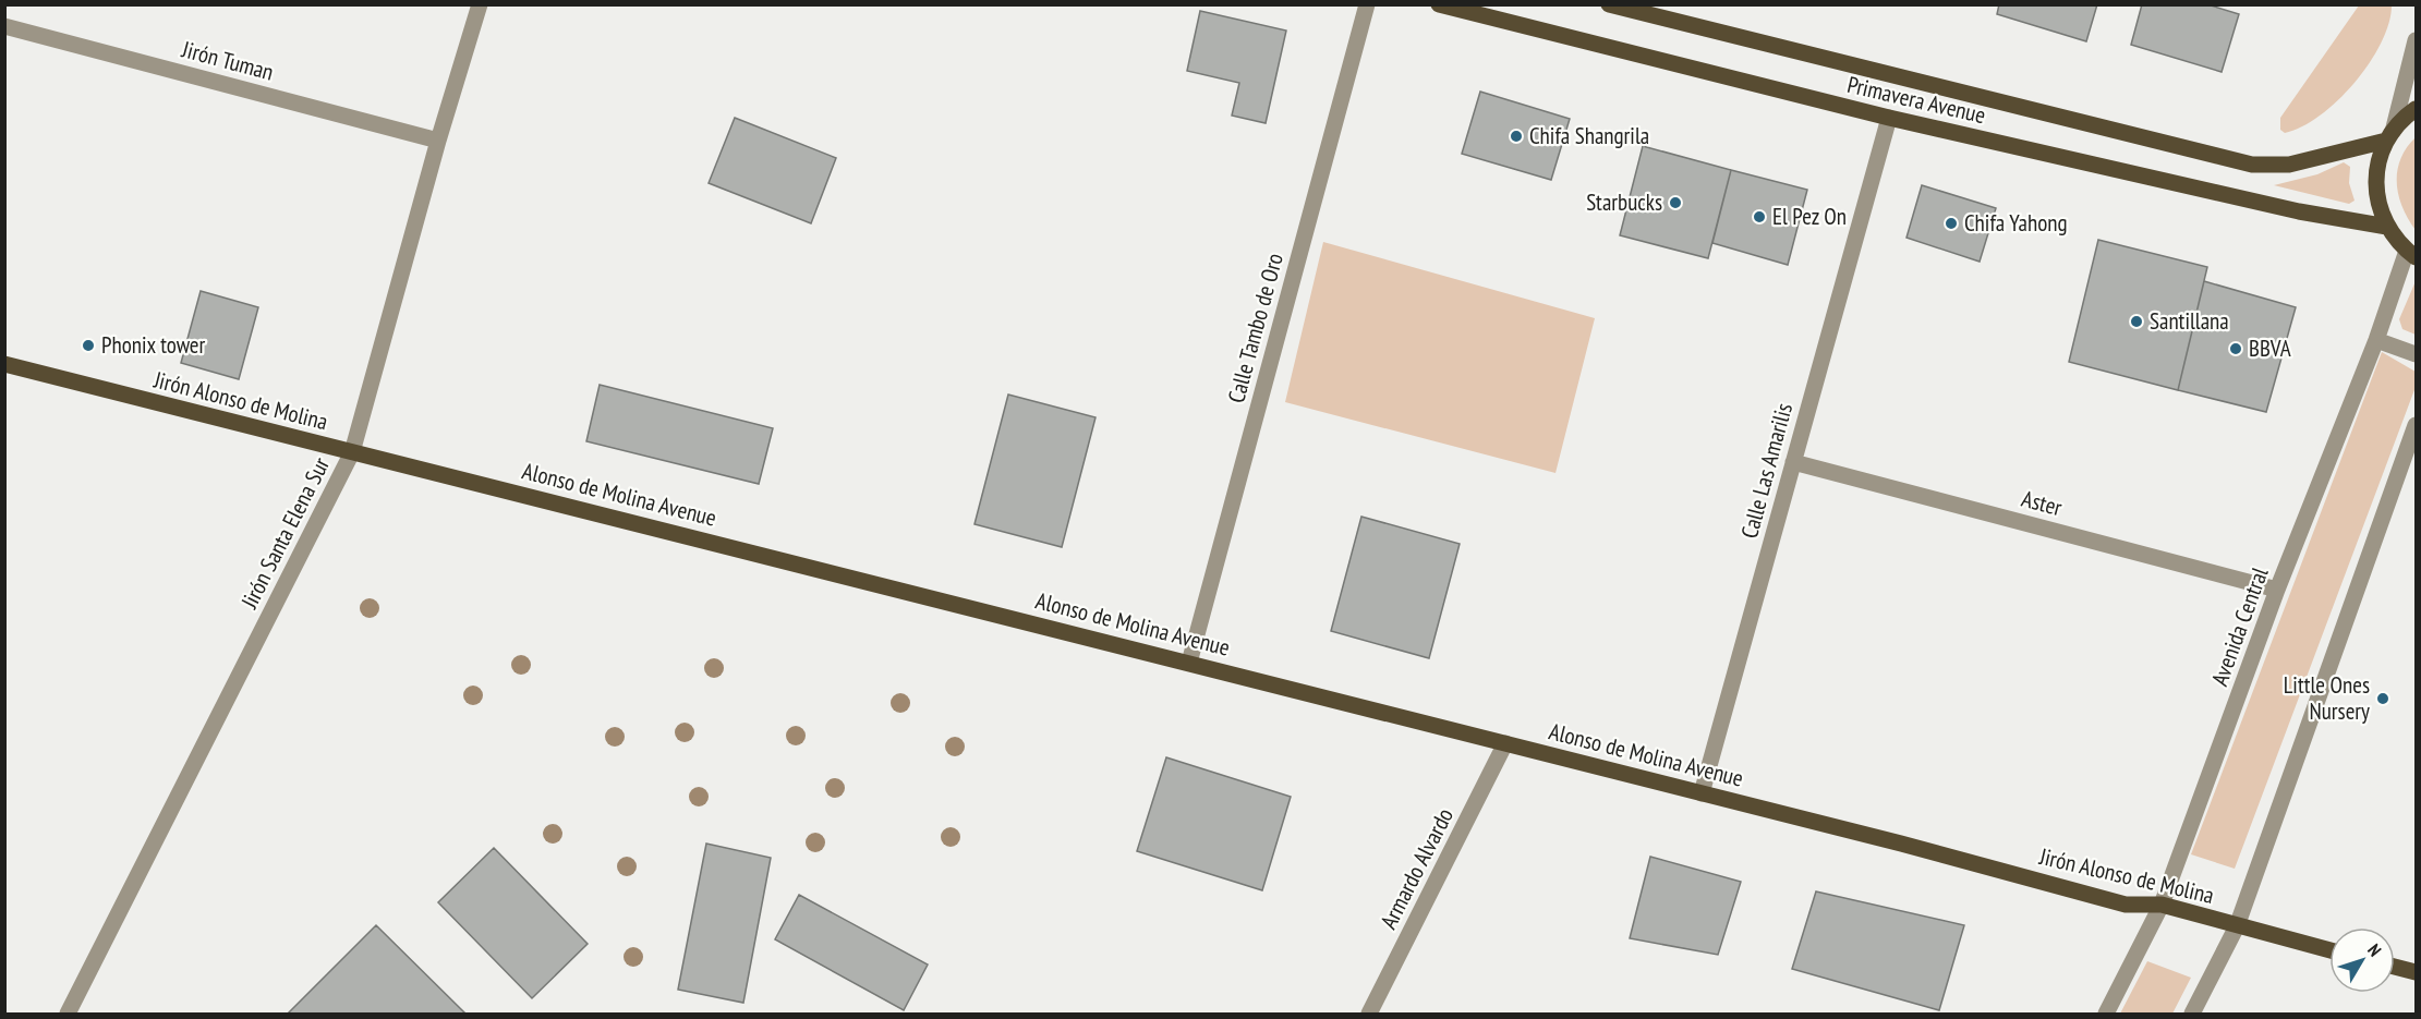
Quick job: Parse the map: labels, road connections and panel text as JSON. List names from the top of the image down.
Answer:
{
  "streets": {
    "main road": ["Primavera Avenue", "Jirón Alonso de Molina", "Alonso de Molina Avenue"],
    "street": [
      "Jirón Tuman",
      "Calle Tambo de Oro",
      "Calle Las Amarilis",
      "Aster",
      "Jirón Santa Elena Sur",
      "Avenida Central",
      "Armardo Alvardo"
    ]
  },
  "crossings": [
    ["Jirón Tuman", "Jirón Santa Elena Sur"],
    ["Primavera Avenue", "Calle Las Amarilis"],
    ["Calle Tambo de Oro", "Alonso de Molina Avenue"],
    ["Jirón Alonso de Molina", "Calle Las Amarilis"],
    ["Jirón Alonso de Molina", "Alonso de Molina Avenue"],
    ["Jirón Alonso de Molina", "Jirón Santa Elena Sur"],
    ["Jirón Alonso de Molina", "Avenida Central"],
    ["Calle Las Amarilis", "Alonso de Molina Avenue"],
    ["Calle Las Amarilis", "Aster"],
    ["Alonso de Molina Avenue", "Jirón Santa Elena Sur"],
    ["Alonso de Molina Avenue", "Armardo Alvardo"],
    ["Aster", "Avenida Central"]
  ],
  "places": [
    "Chifa Shangrila",
    "Starbucks",
    "El Pez On",
    "Chifa Yahong",
    "Santillana",
    "Phonix tower",
    "BBVA",
    "Little Ones Nursery"
  ],
  "north": "top right"
}
